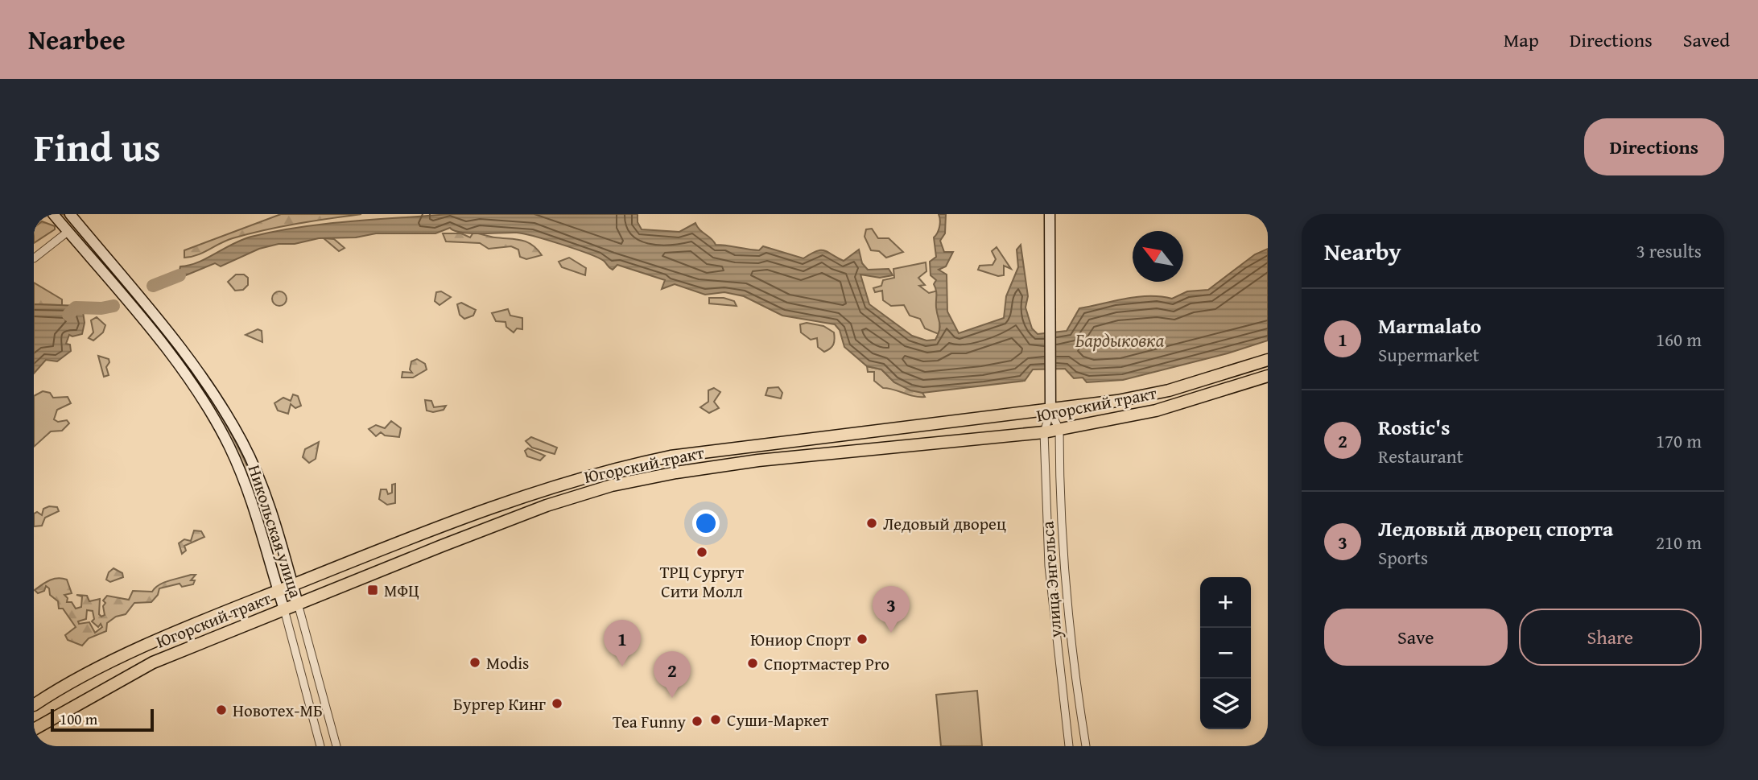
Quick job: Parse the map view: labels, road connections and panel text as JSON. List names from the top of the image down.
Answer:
{
  "streets": {
    "main road": ["Югорский тракт"],
    "street": ["Никольская улица", "улица Энгельса"]
  },
  "crossings": [
    ["Югорский тракт", "Никольская улица"],
    ["Югорский тракт", "улица Энгельса"]
  ],
  "water": ["Бардыковка"],
  "places": {
    "other": [
      "Ледовый дворец",
      "ТРЦ Сургут Сити Молл",
      "Юниор Спорт",
      "Modis",
      "Спортмастер Pro",
      "Бургер Кинг",
      "Новотех-МБ",
      "Суши-Маркет",
      "Tea Funny"
    ],
    "transit": ["МФЦ"]
  },
  "scale_bar": "100 m",
  "north": "top left",
  "page": {
    "header": "Nearbee",
    "nav": ["Map", "Directions", "Saved"],
    "title": "Find us",
    "buttons": [
      "Directions",
      ["Save", "Share"]
    ],
    "heading": ["Nearby", "3 results"],
    "list": [
      {
        "mark": "1",
        "name": "Marmalato",
        "note": "Supermarket",
        "value": "160 m"
      },
      {
        "mark": "2",
        "name": "Rostic's",
        "note": "Restaurant",
        "value": "170 m"
      },
      {
        "mark": "3",
        "name": "Ледовый дворец спорта",
        "note": "Sports",
        "value": "210 m"
      }
    ],
    "map_buttons": ["+", "−"],
    "pins": ["3", "1", "2"],
    "scale": "100 m"
  }
}
